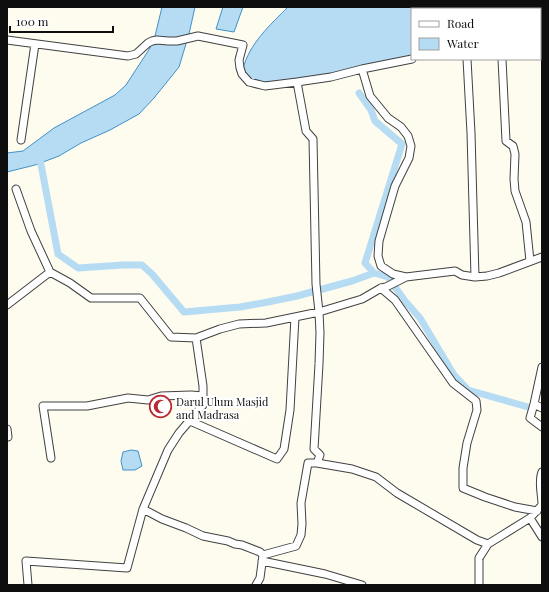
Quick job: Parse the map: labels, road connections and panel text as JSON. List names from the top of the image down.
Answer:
{
  "places": {
    "mosque": ["Darul Ulum Masjid and Madrasa"]
  },
  "legend": ["Road", "Water"],
  "scale_bar": "100 m"
}
